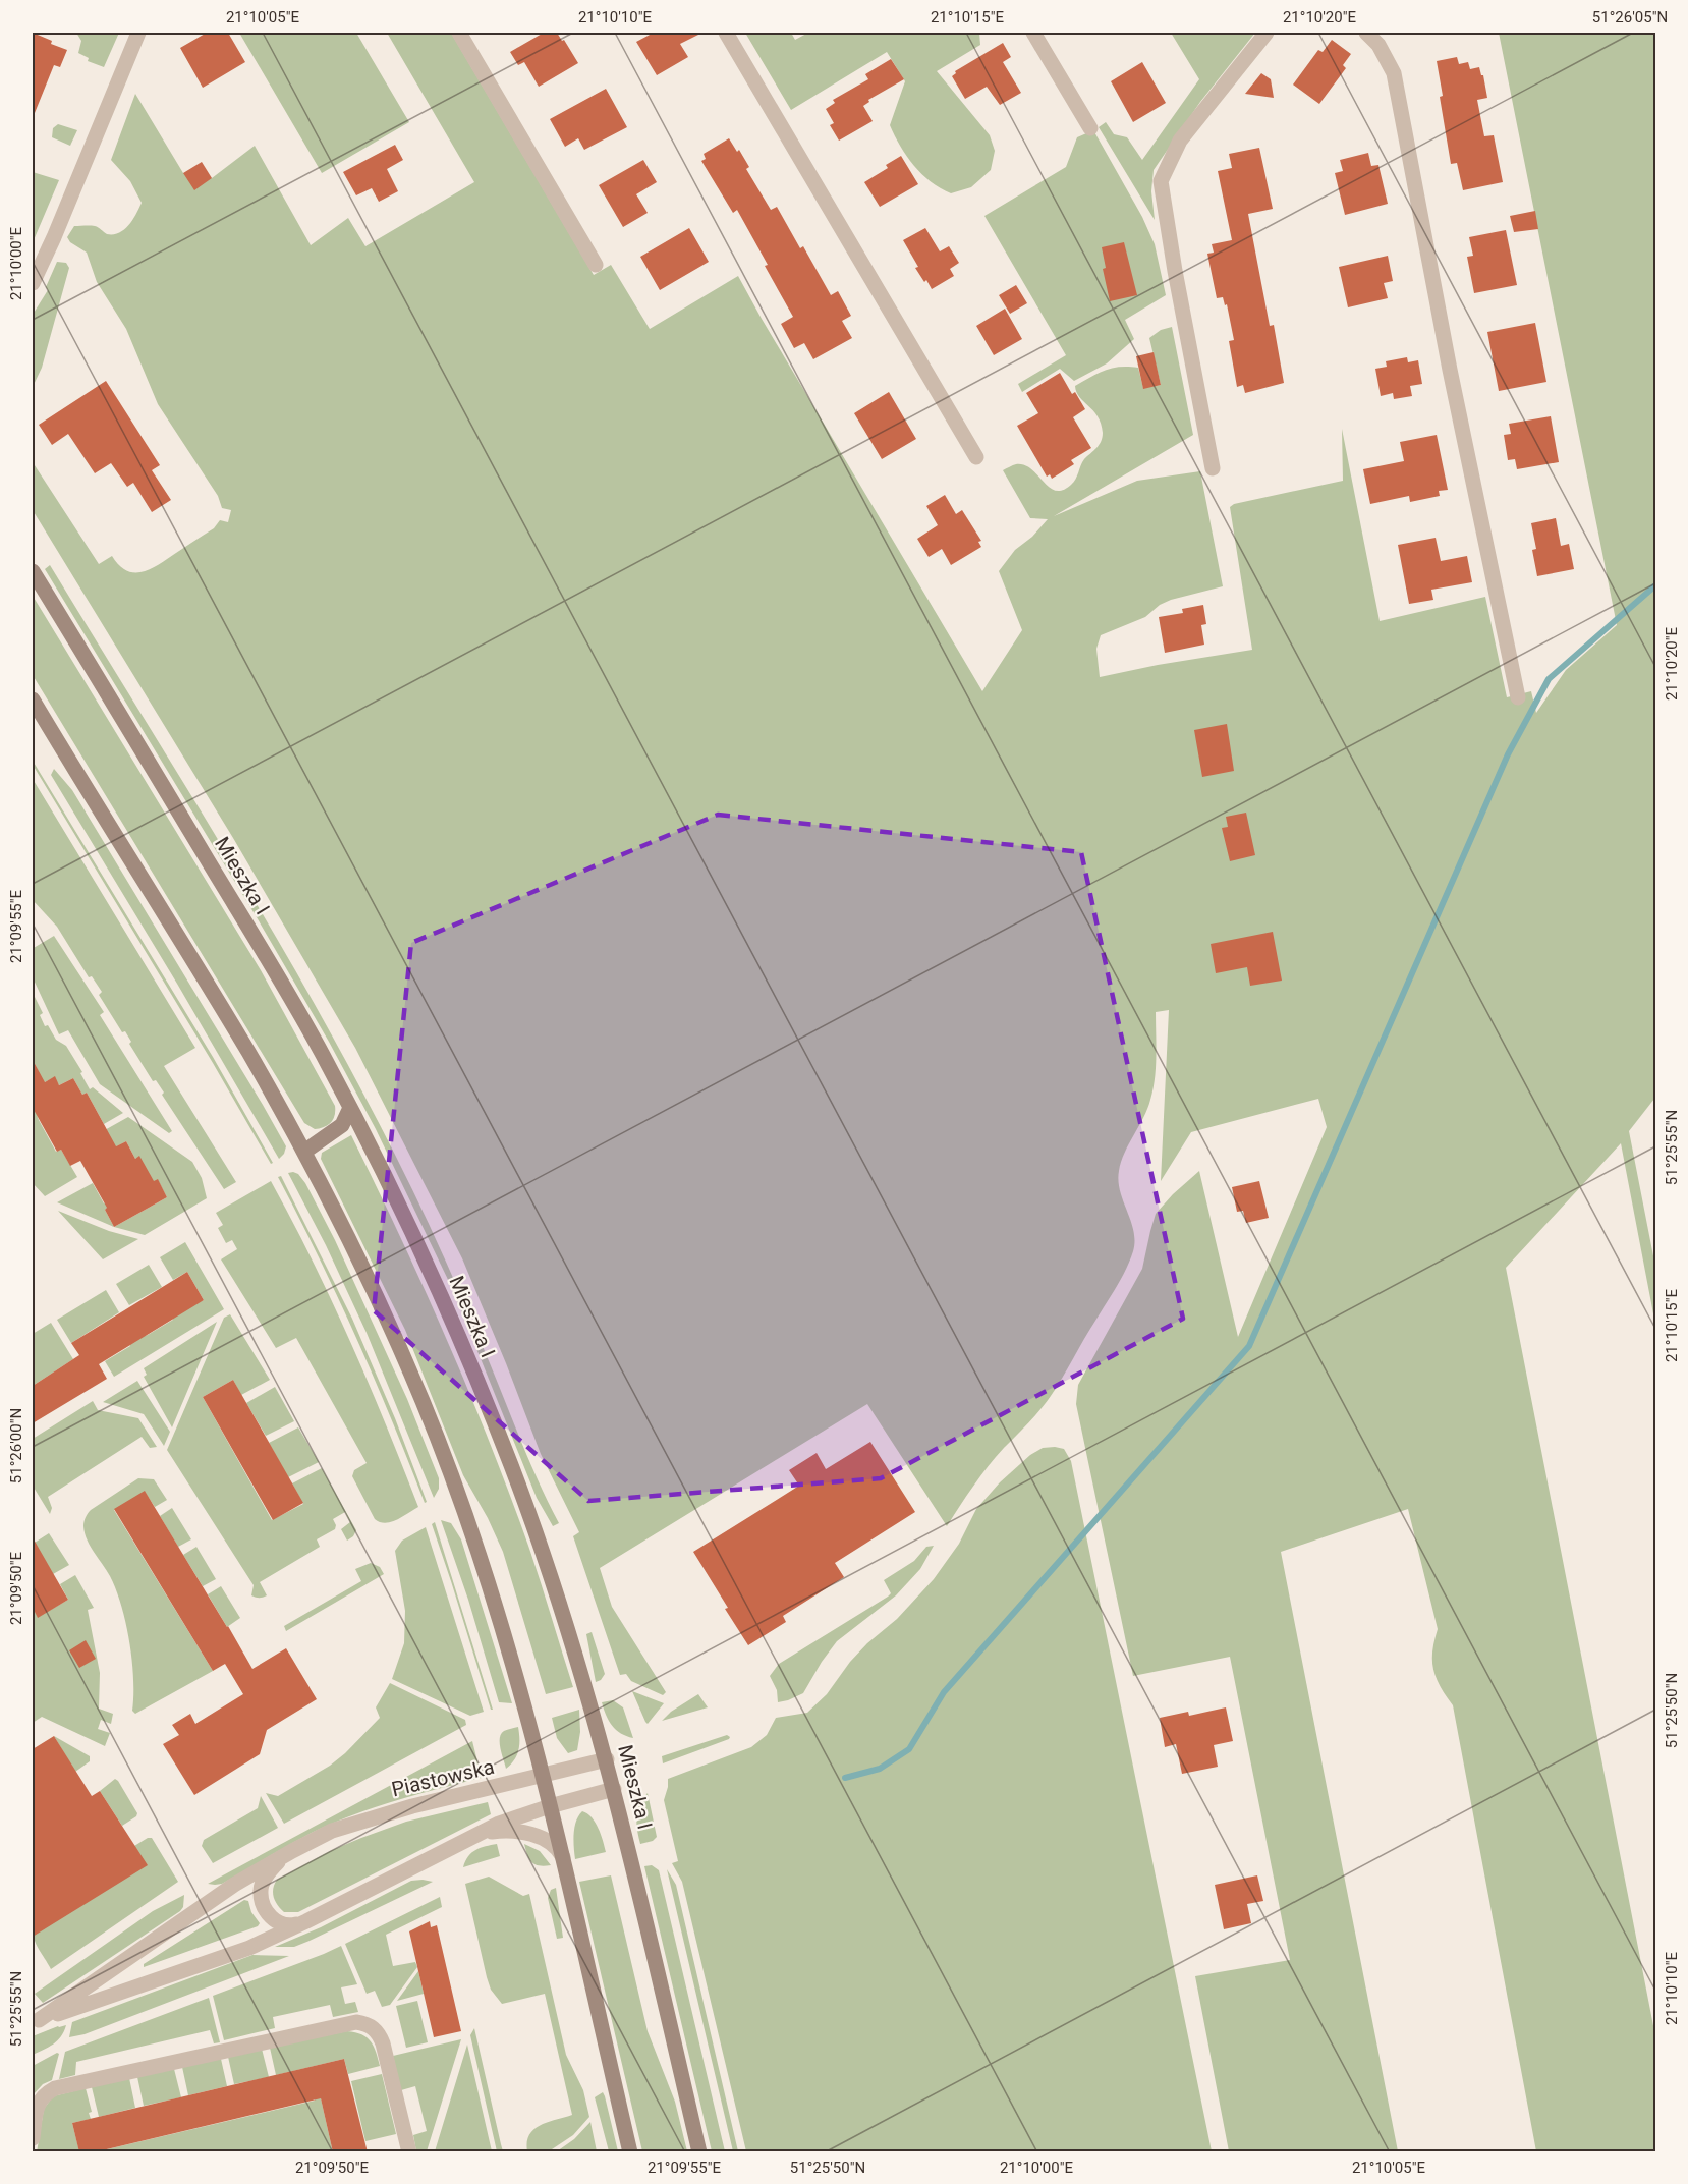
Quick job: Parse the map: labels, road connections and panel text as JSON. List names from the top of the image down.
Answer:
{
  "streets": {
    "street": ["Mieszka I", "Piastowska"]
  },
  "crossings": [
    ["Mieszka I", "Piastowska"]
  ],
  "coordinates": [
    "21°10'05\"E",
    "21°10'10\"E",
    "21°10'15\"E",
    "21°10'20\"E",
    "51°26'05\"N",
    "21°10'00\"E",
    "21°09'55\"E",
    "51°25'55\"N",
    "51°26'00\"N",
    "21°09'50\"E",
    "51°25'50\"N"
  ]
}
